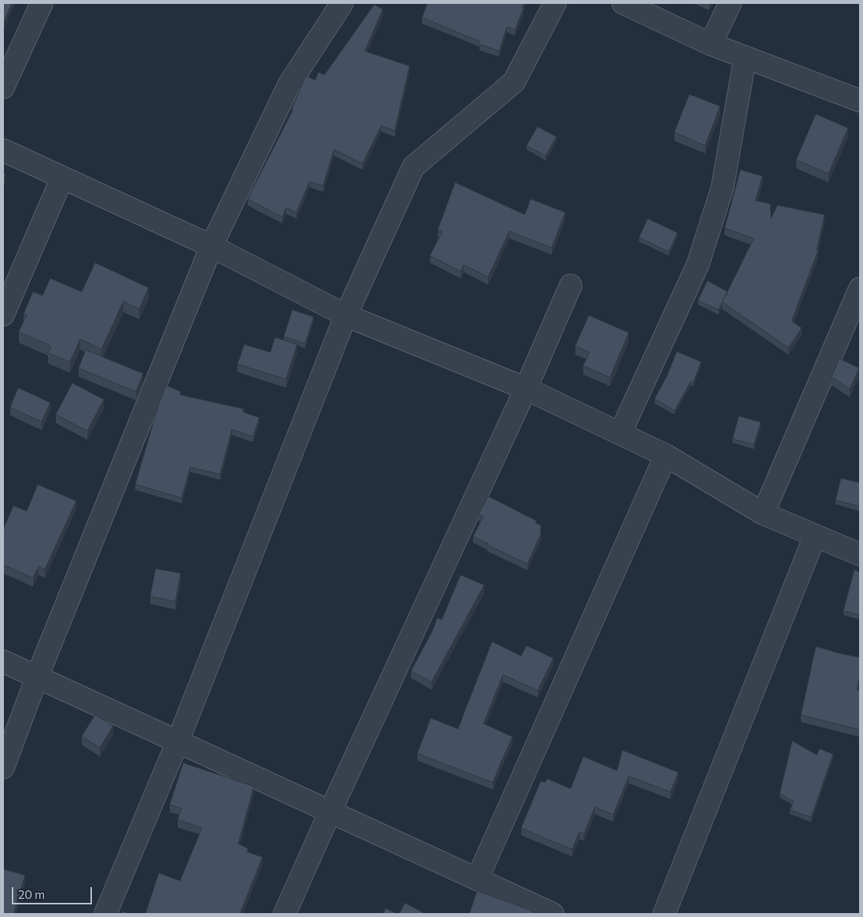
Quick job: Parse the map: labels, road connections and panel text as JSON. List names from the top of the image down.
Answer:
{
  "scale_bar": "20 m"
}
